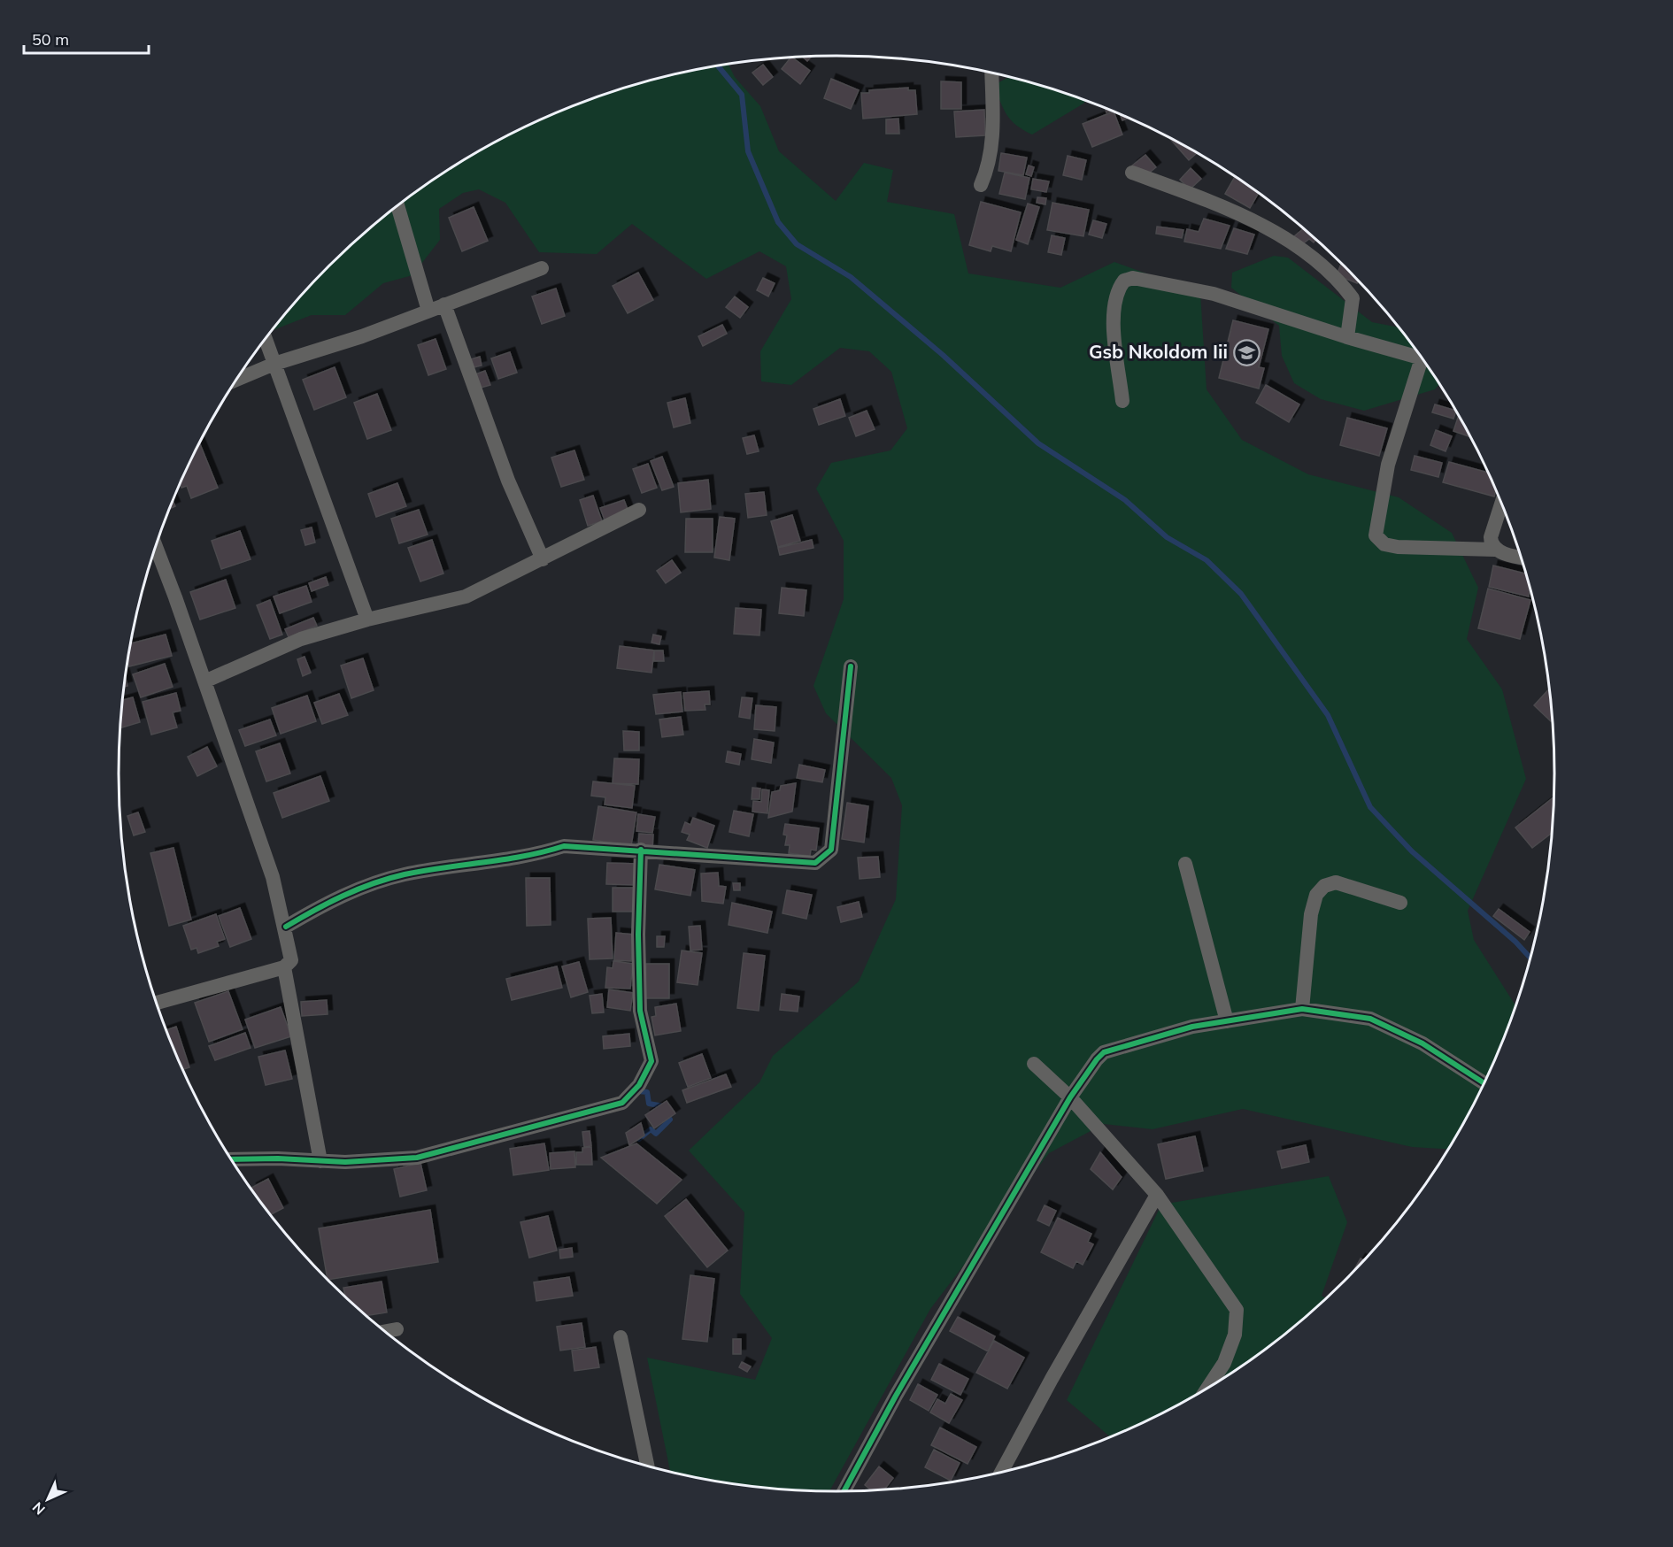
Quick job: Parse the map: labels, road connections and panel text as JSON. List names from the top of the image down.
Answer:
{
  "places": {
    "school or university": ["Gsb Nkoldom Iii"]
  },
  "scale_bar": "50 m",
  "north": "bottom left"
}
